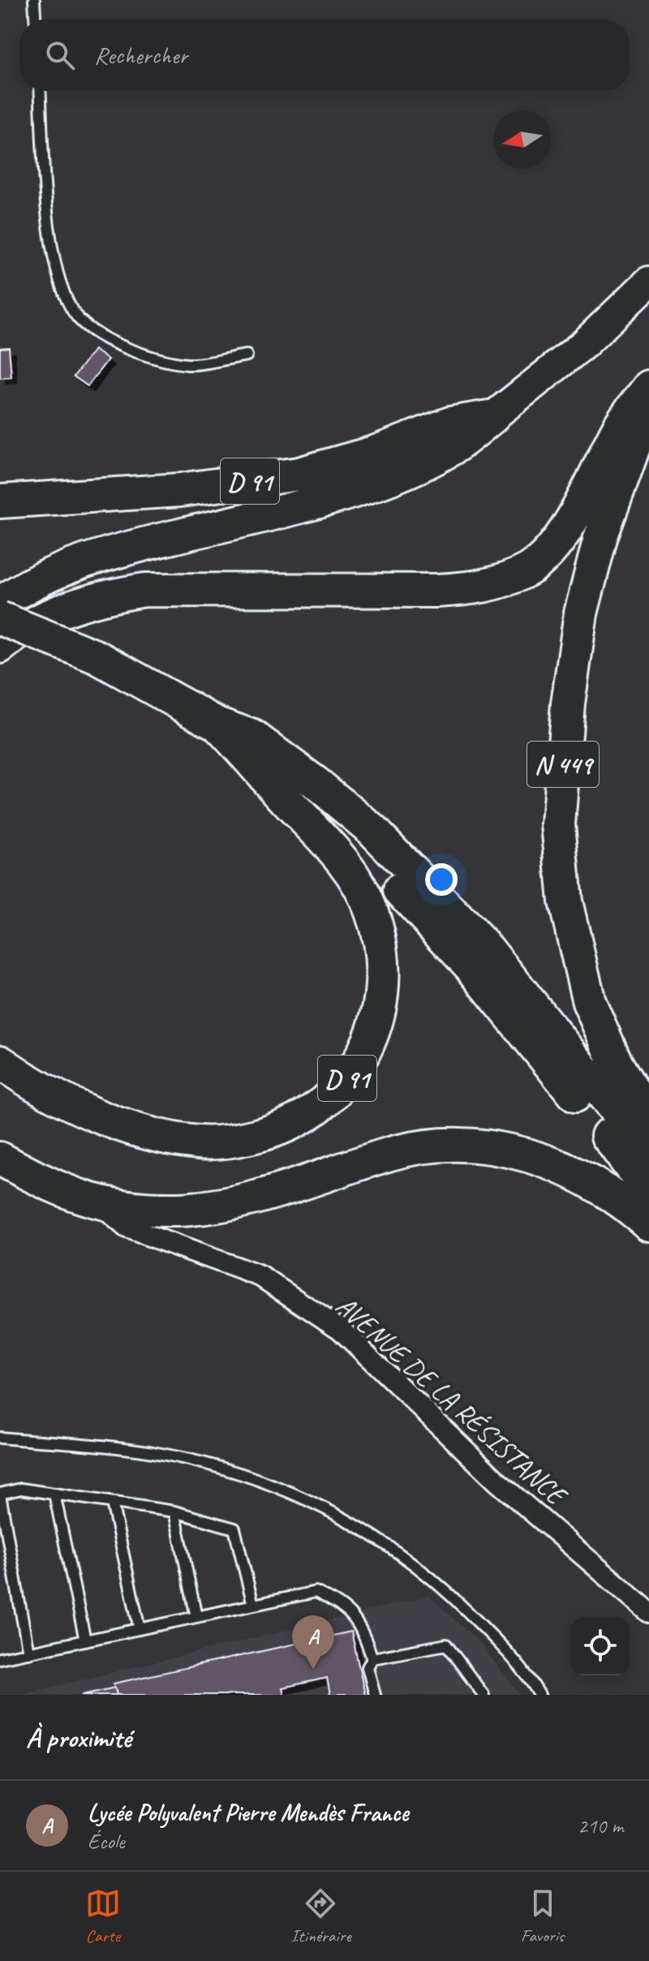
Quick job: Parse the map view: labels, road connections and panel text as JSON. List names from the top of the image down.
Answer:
{
  "streets": {
    "main road": ["D 91", "N 449"],
    "street": ["AVENUE DE LA RÉSISTANCE"]
  },
  "north": "left",
  "page": {
    "search": "Rechercher",
    "pins": "A",
    "heading": "À proximité",
    "list": [
      {
        "mark": "A",
        "name": "Lycée Polyvalent Pierre Mendès France",
        "note": "École",
        "value": "210 m"
      }
    ],
    "nav": ["Carte", "Itinéraire", "Favoris"]
  }
}
